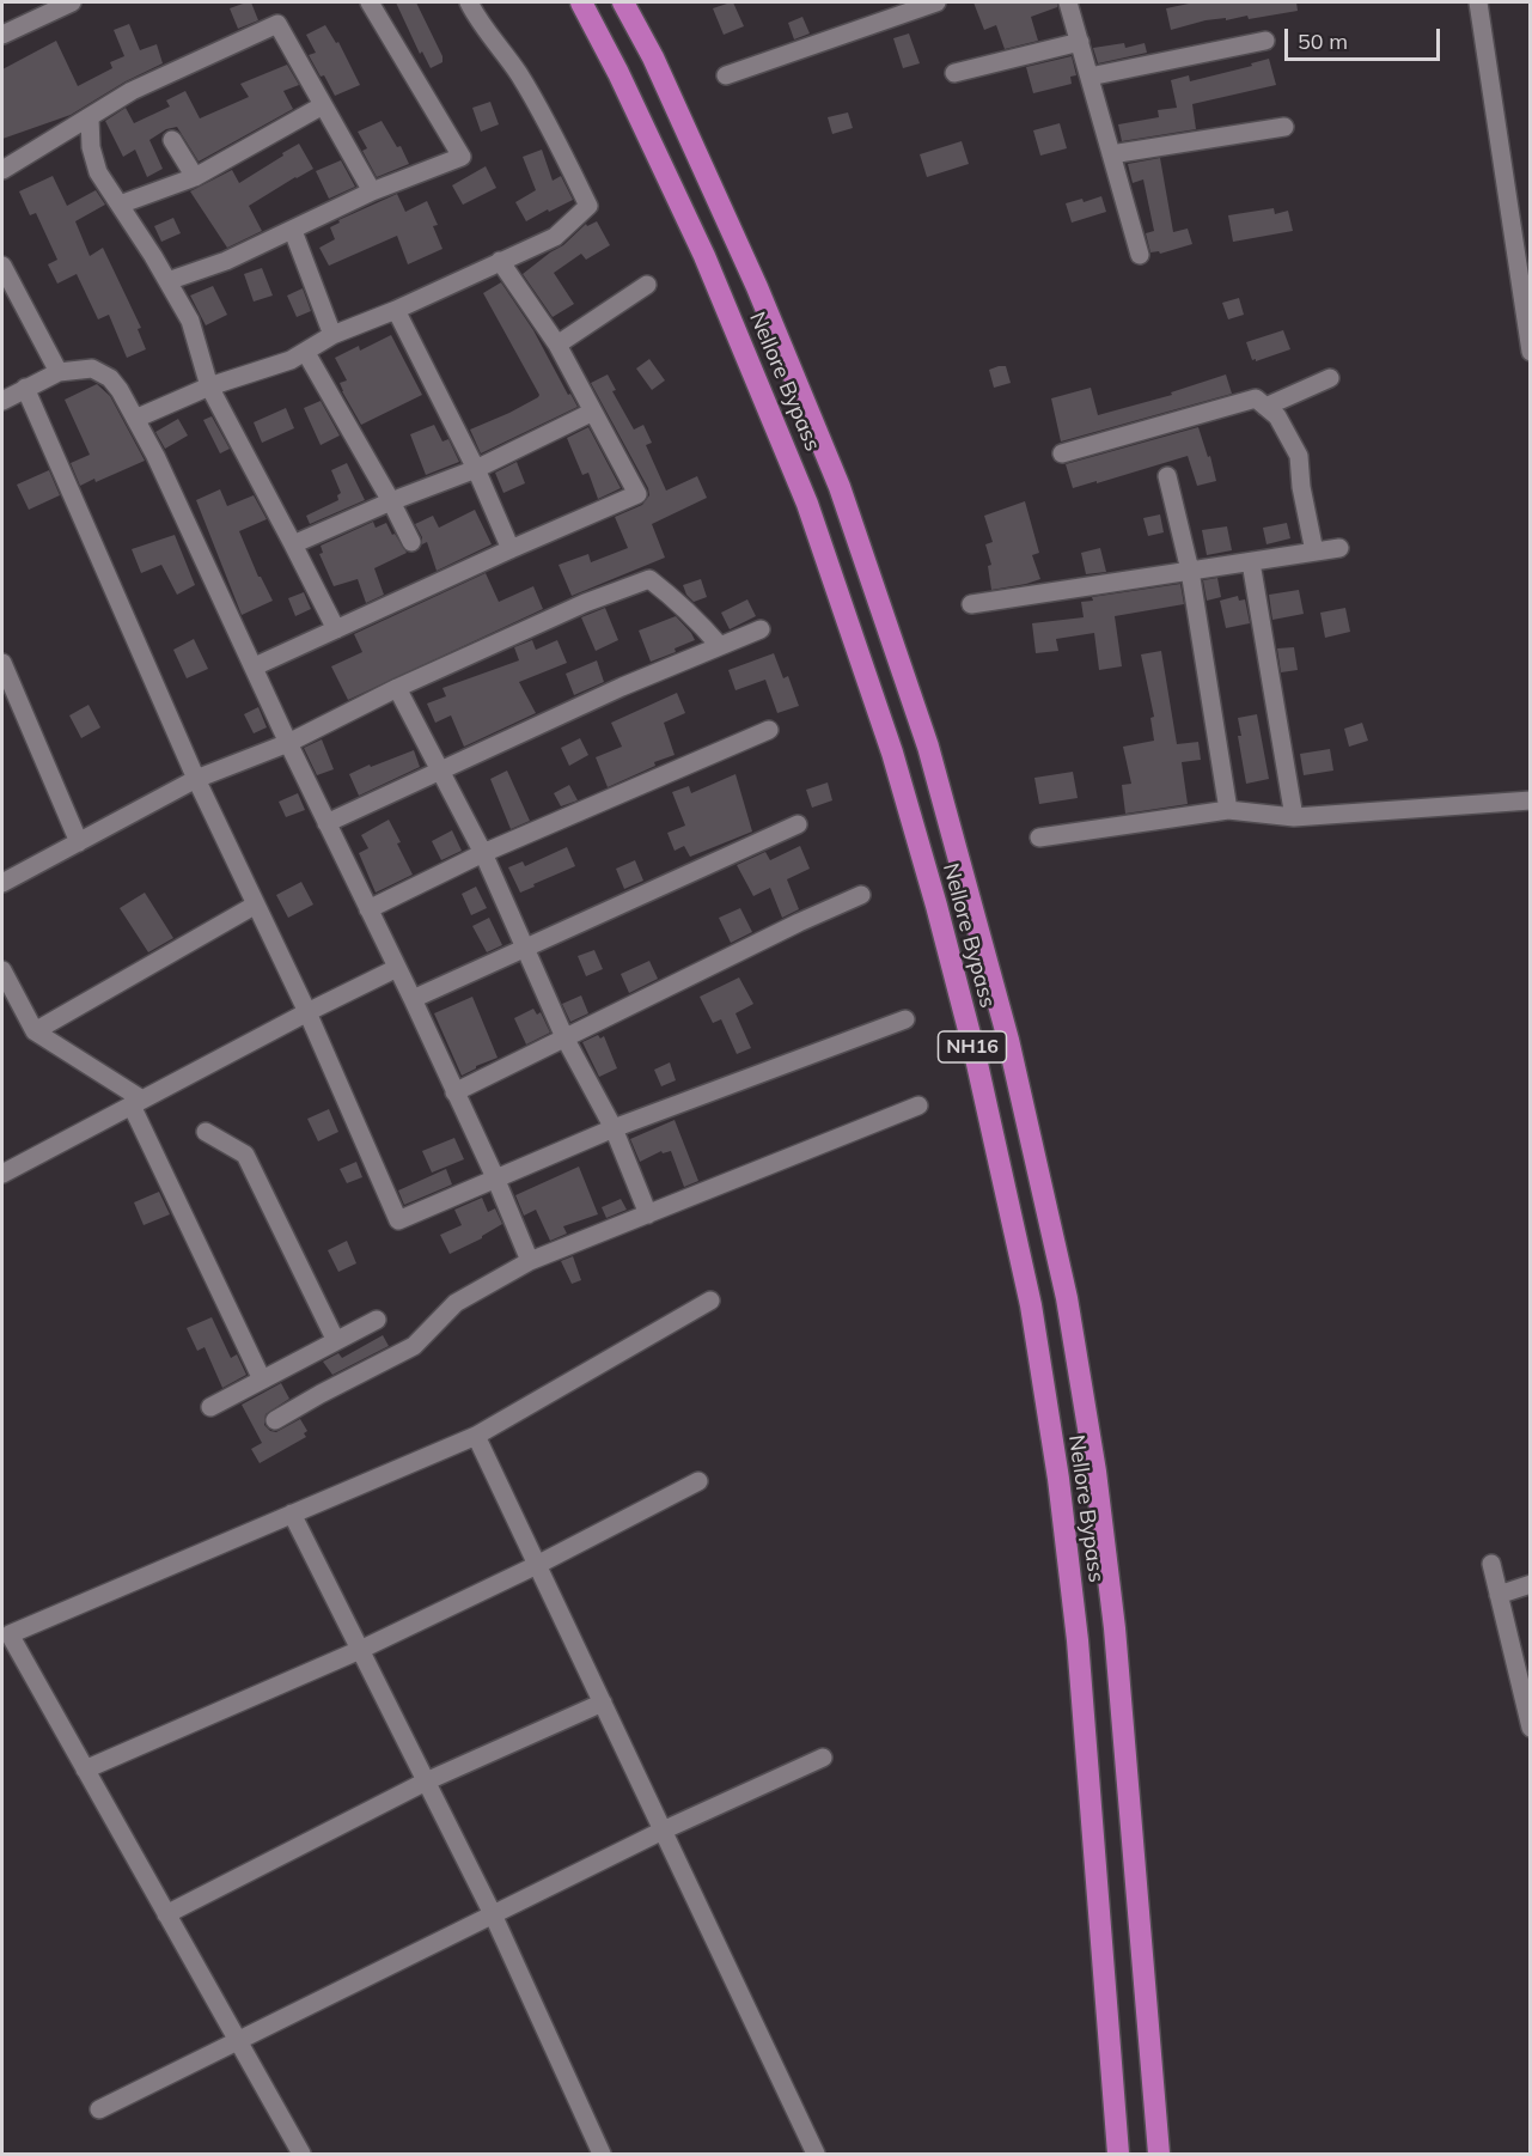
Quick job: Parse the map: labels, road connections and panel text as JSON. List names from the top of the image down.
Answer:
{
  "streets": {
    "highway": ["Nellore Bypass", "NH16"]
  },
  "scale_bar": "50 m"
}
